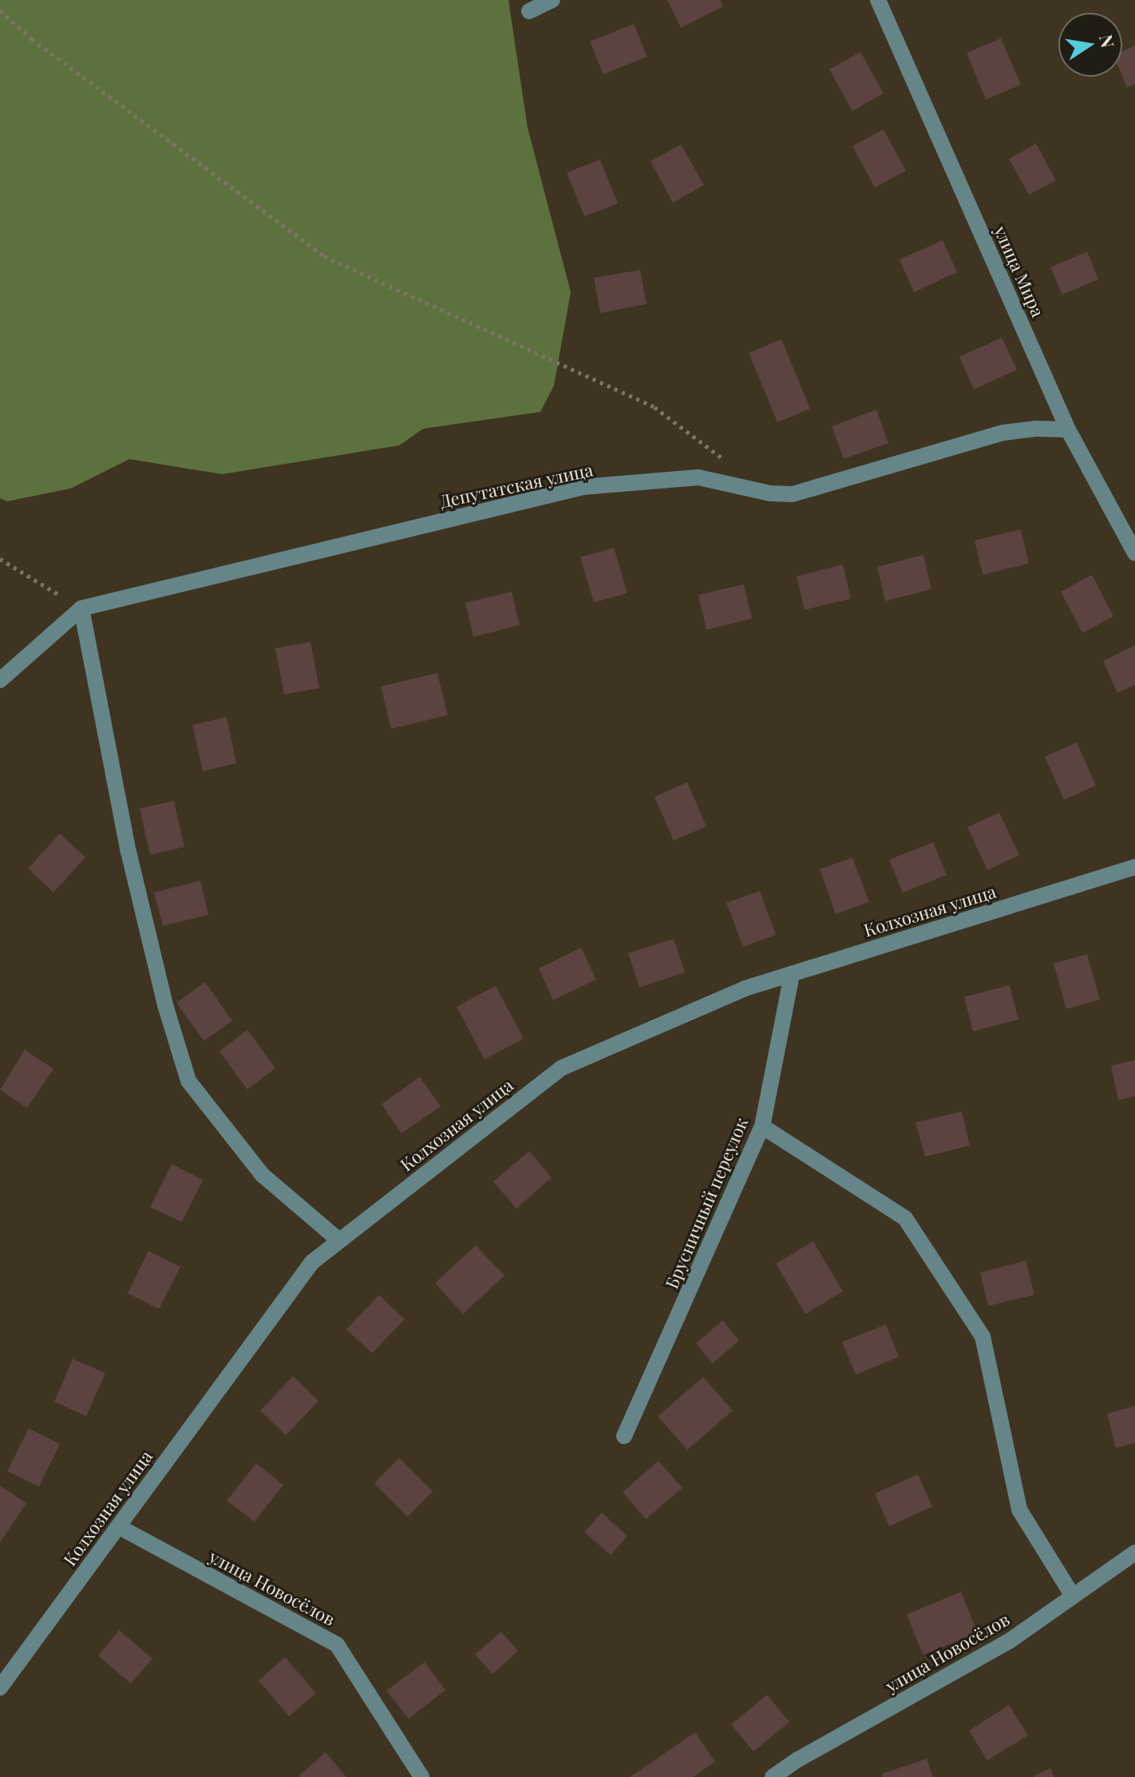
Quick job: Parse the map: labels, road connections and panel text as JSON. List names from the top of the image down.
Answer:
{
  "streets": {
    "street": [
      "улица Мира",
      "Депутатская улица",
      "Колхозная улица",
      "Брусничный переулок",
      "улица Новосёлов"
    ]
  },
  "crossings": [
    ["улица Мира", "Депутатская улица"],
    ["Колхозная улица", "Брусничный переулок"],
    ["Колхозная улица", "улица Новосёлов"]
  ],
  "north": "right"
}
